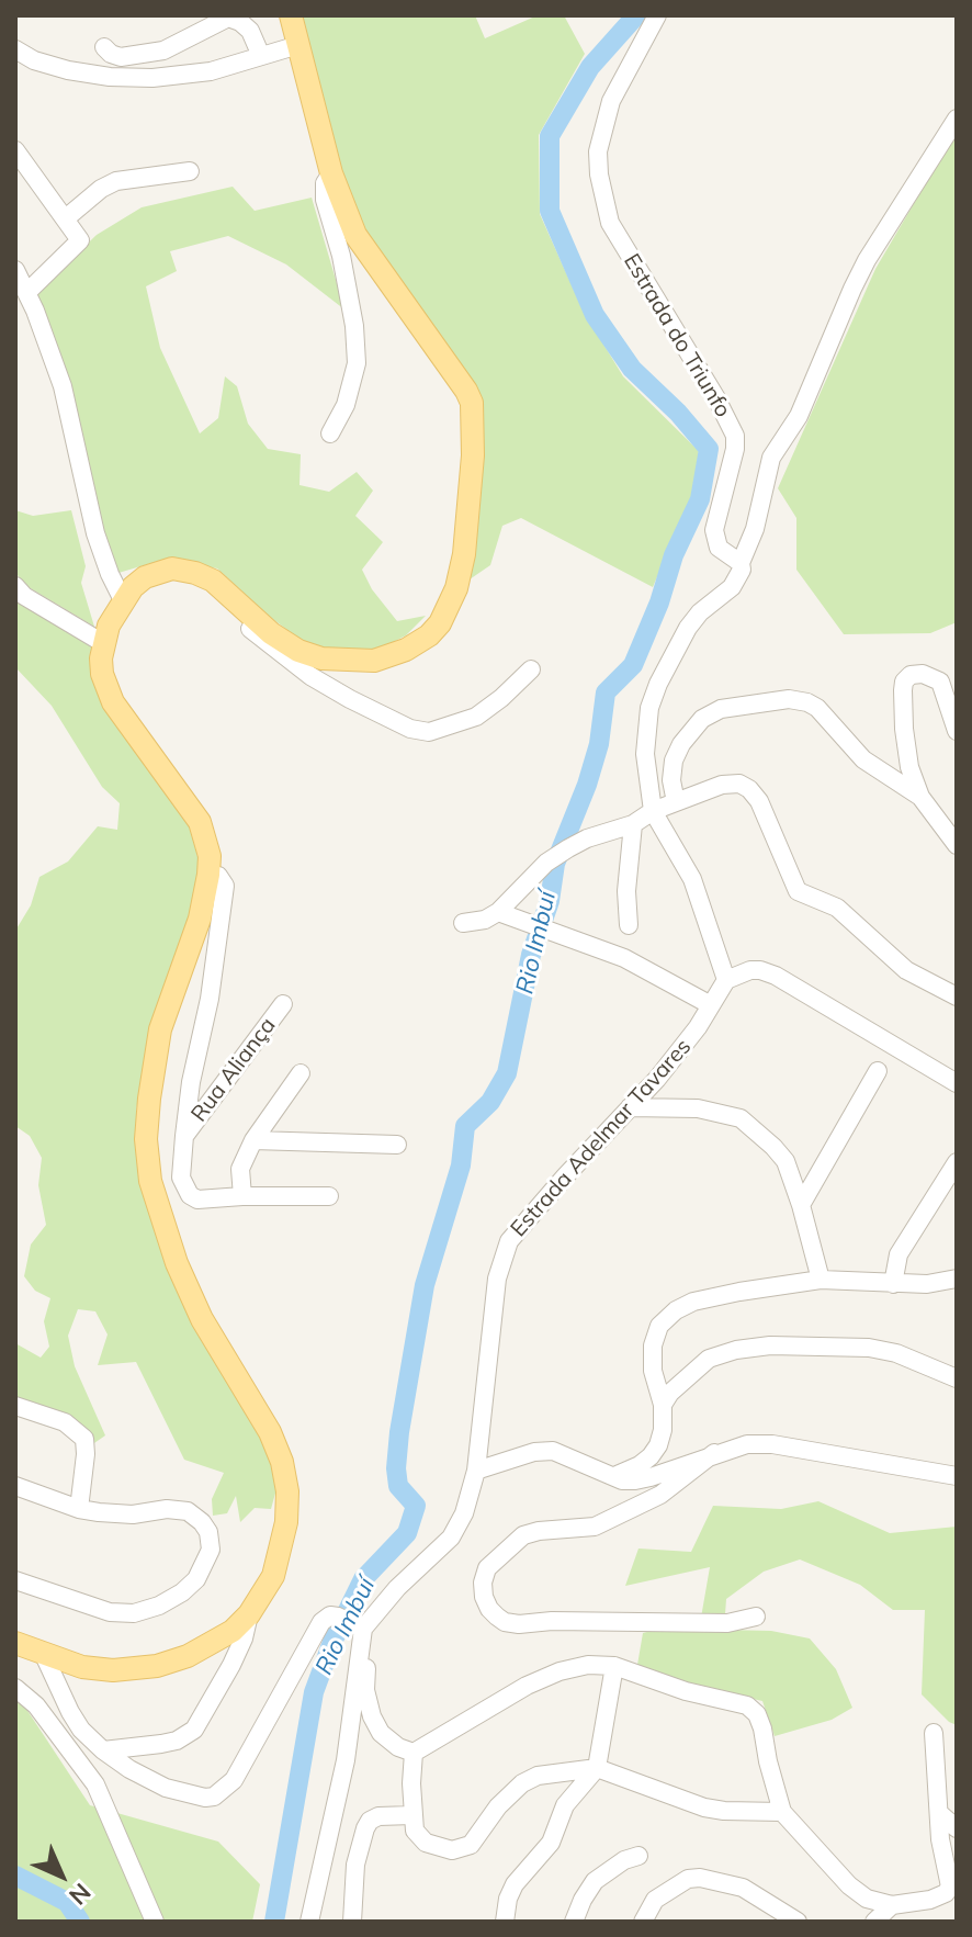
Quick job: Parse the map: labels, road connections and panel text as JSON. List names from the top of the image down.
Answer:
{
  "streets": {
    "street": ["Estrada do Triunfo", "Rua Aliança", "Estrada Adelmar Tavares"]
  },
  "water": ["Rio Imbuí"],
  "north": "bottom right"
}
